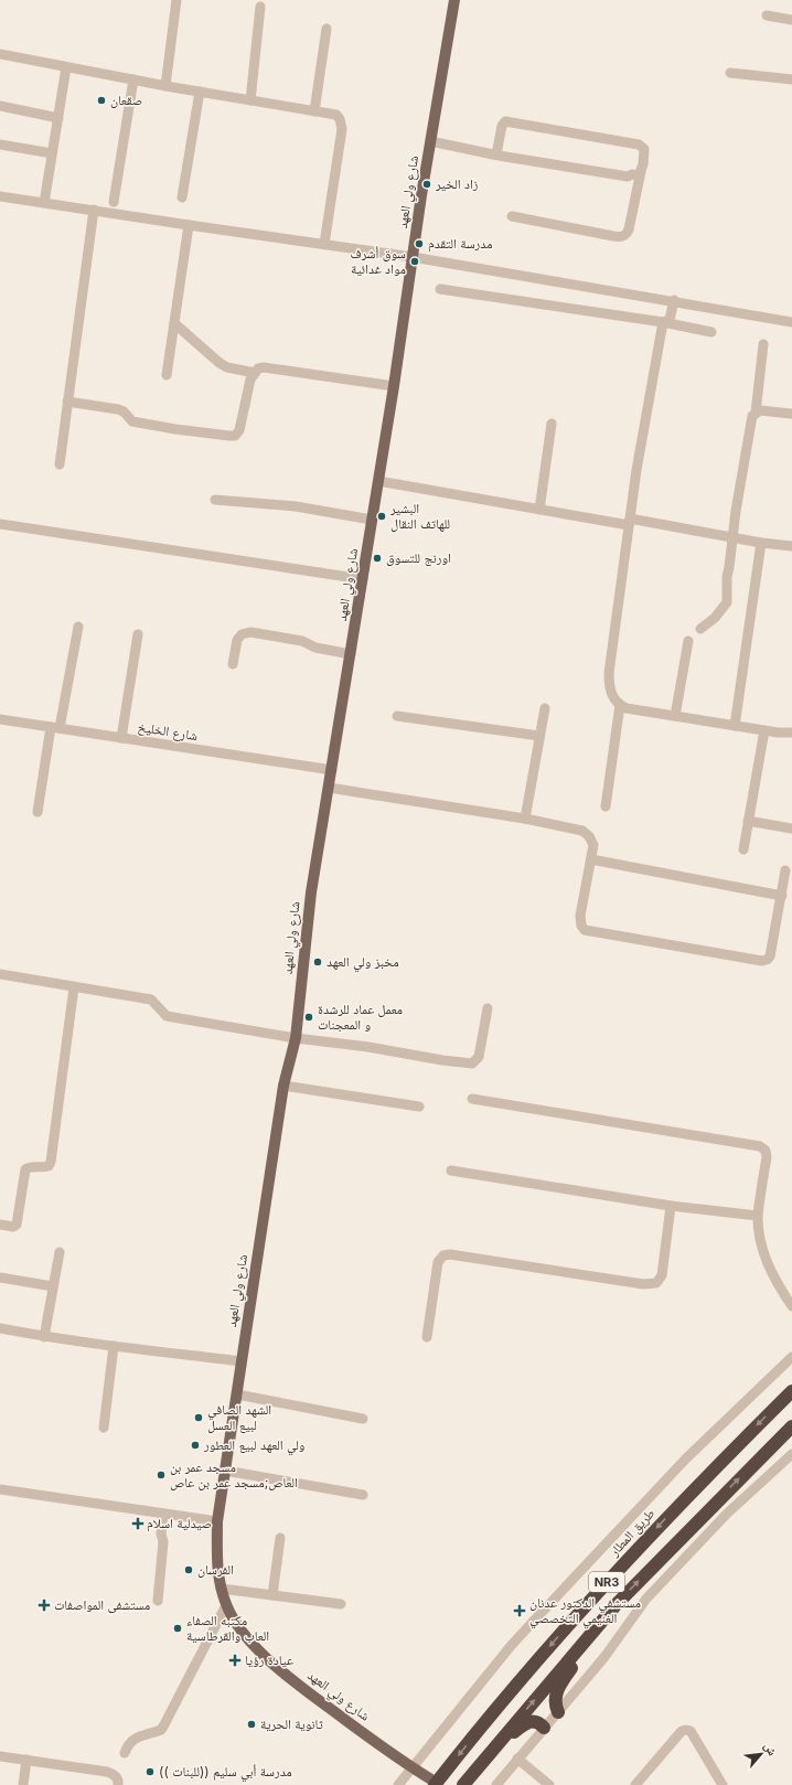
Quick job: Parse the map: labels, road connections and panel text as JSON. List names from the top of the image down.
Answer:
{
  "streets": {
    "highway": ["طريق المطار", "NR3"],
    "main road": ["شارع ولي العهد"],
    "street": ["شارع الخليخ"]
  },
  "crossings": [
    ["شارع ولي العهد", "شارع الخليخ"],
    ["شارع ولي العهد", "طريق المطار"]
  ],
  "places": {
    "other": [
      "صقعان",
      "زاد الخير",
      "مدرسة التقدم",
      "سوق أشرف مواد غدائية",
      "البشير للهاتف النقال",
      "اورنج للتسوق",
      "مخبز ولي العهد",
      "معمل عماد للرشدة و المعجنات",
      "الشهد الصافي لبيع العسل",
      "ولي العهد لبيع العطور",
      "مسجد عمر بن العاص;مسجد عمر بن عاص",
      "الفرسان",
      "مكتبه الصفاء العاب والقرطاسية",
      "ثانوية الحرية",
      "مدرسة أبي سليم ((للبنات ))"
    ],
    "health": [
      "صيدلية اسلام",
      "مستشفى المواصفات",
      "مستشفي الدكتور عدنان الغنيمي التخصصي",
      "عيادة رؤيا"
    ]
  },
  "north": "top right"
}
